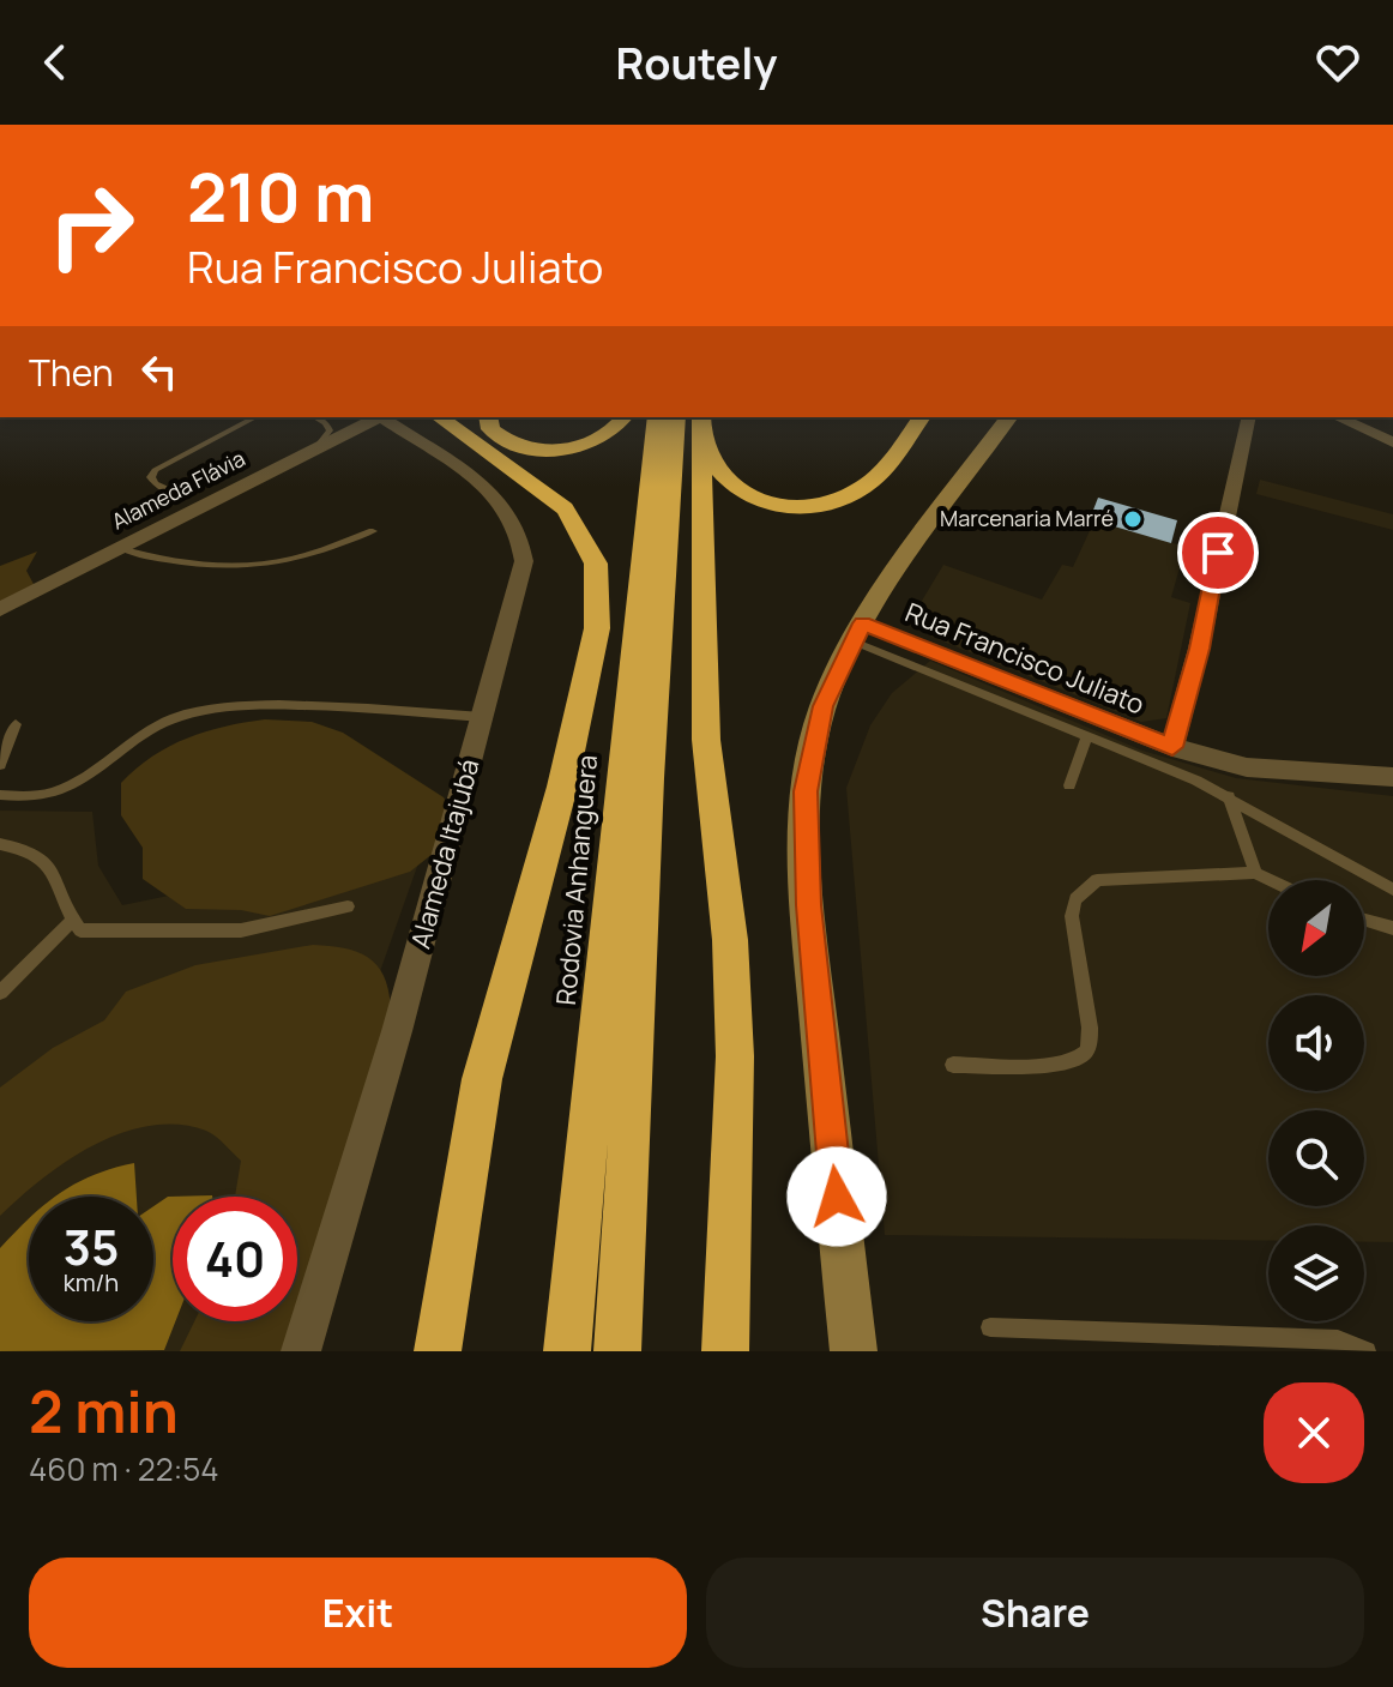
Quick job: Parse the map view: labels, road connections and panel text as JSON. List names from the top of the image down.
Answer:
{
  "streets": {
    "highway": ["Rodovia Anhanguera"],
    "street": ["Alameda Flávia", "Rua Francisco Juliato", "Alameda Itajubá"]
  },
  "places": ["Marcenaria Marré"],
  "north": "bottom left",
  "page": {
    "header": "Routely",
    "turn": ["210 m", "Rua Francisco Juliato"],
    "then": "Then",
    "speed": "35 km/h",
    "limit": "40",
    "heading": ["2 min", "460 m · 22:54"],
    "buttons": ["Exit", "Share"]
  }
}
